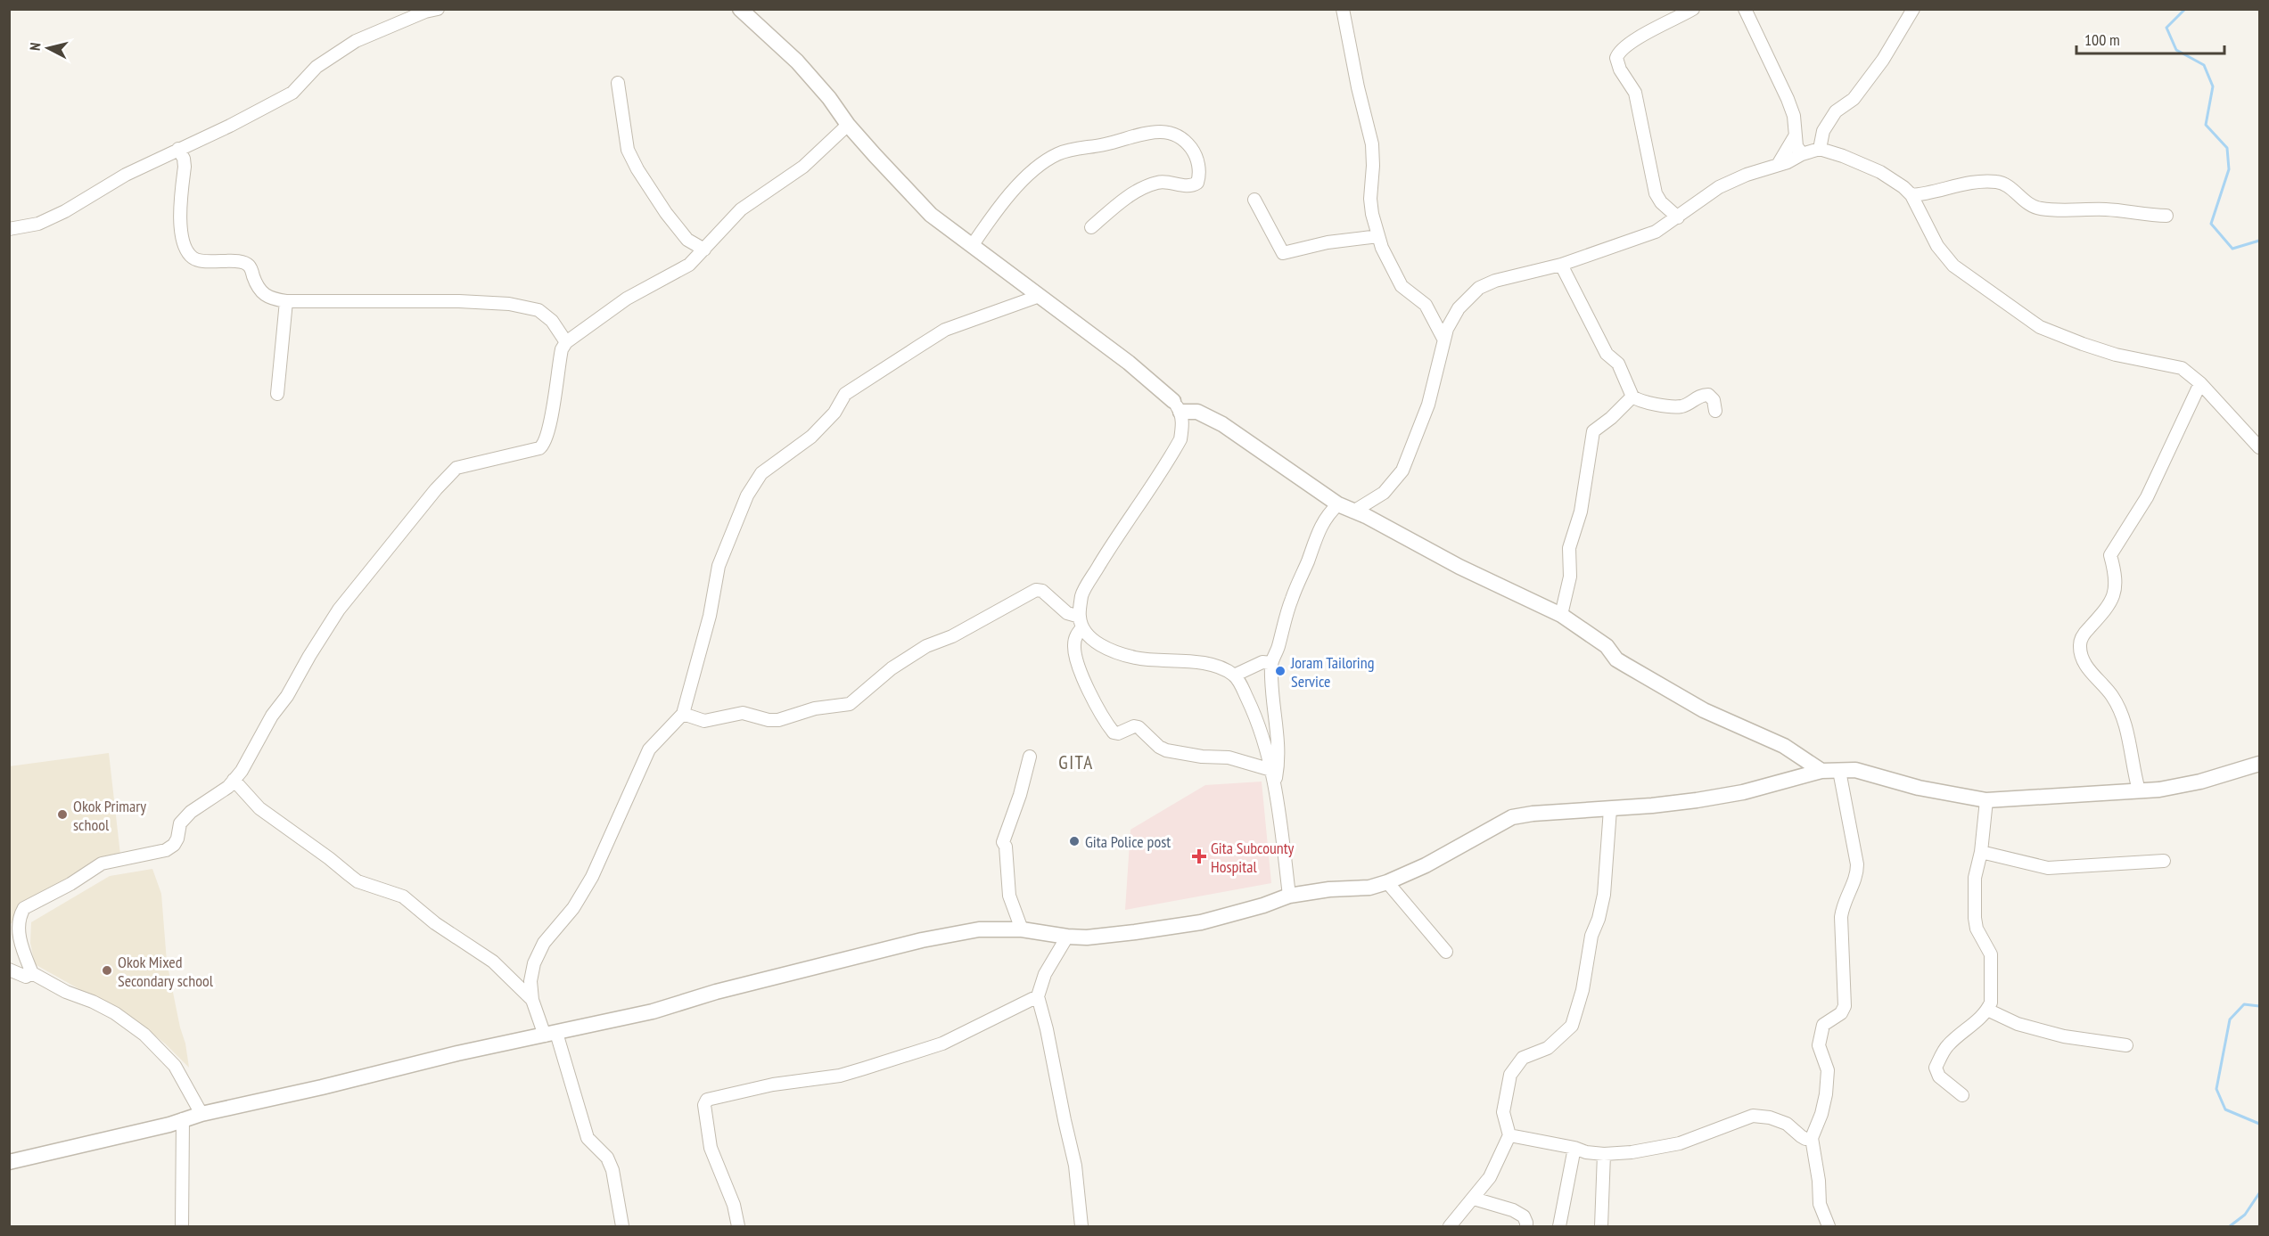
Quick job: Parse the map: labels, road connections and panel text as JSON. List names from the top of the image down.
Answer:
{
  "districts": ["GITA"],
  "places": {
    "other": [
      "Joram Tailoring Service",
      "Okok Primary school",
      "Gita Police post",
      "Okok Mixed Secondary school"
    ],
    "health": ["Gita Subcounty Hospital"]
  },
  "scale_bar": "100 m",
  "north": "left"
}
